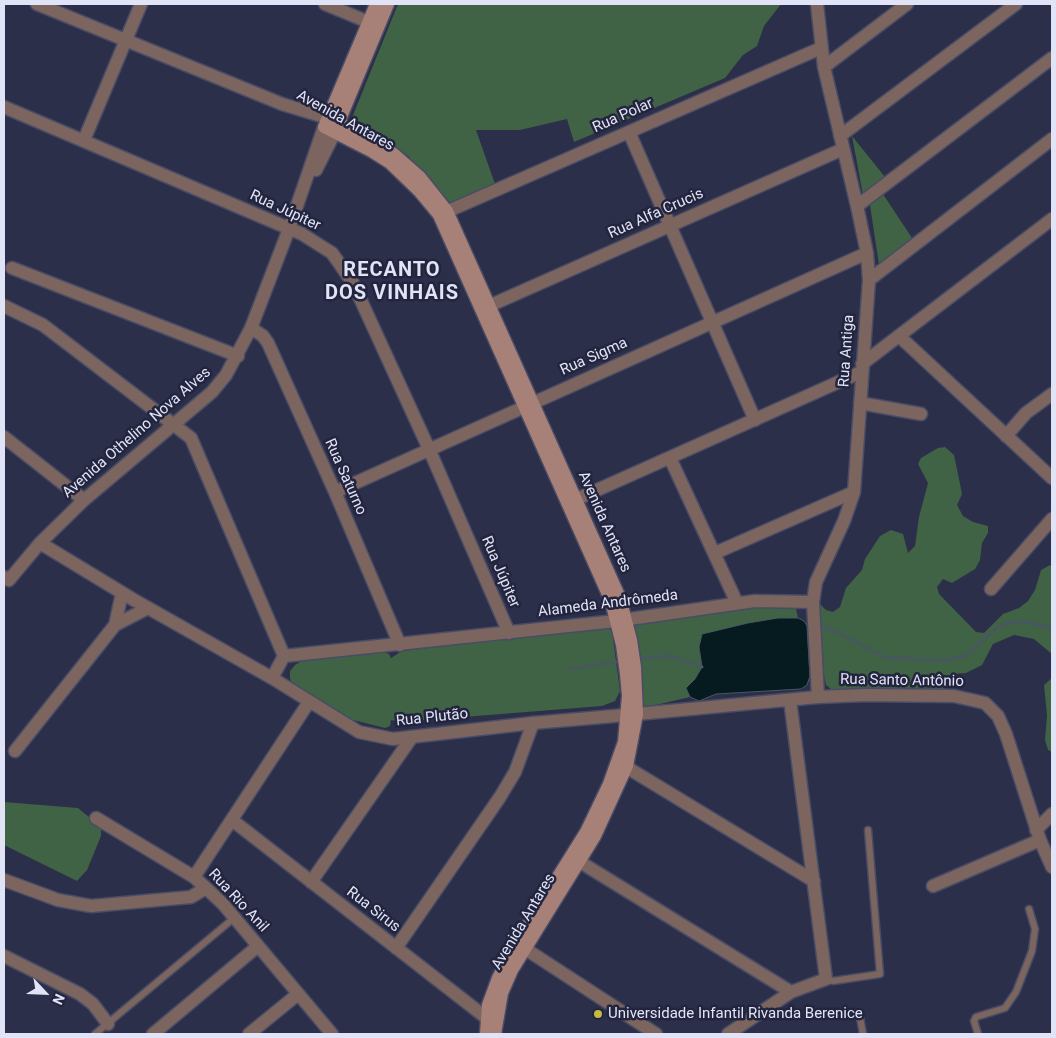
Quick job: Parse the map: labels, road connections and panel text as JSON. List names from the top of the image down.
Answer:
{
  "streets": {
    "main road": ["Avenida Antares"],
    "street": [
      "Rua Polar",
      "Rua Júpiter",
      "Rua Alfa Crucis",
      "Rua Antiga",
      "Rua Sigma",
      "Avenida Othelino Nova Alves",
      "Rua Saturno",
      "Alameda Andrômeda",
      "Rua Santo Antônio",
      "Rua Plutão",
      "Rua Rio Anil",
      "Rua Sirus"
    ]
  },
  "crossings": [
    ["Rua Polar", "Avenida Antares"],
    ["Rua Polar", "Rua Antiga"],
    ["Avenida Antares", "Rua Alfa Crucis"],
    ["Avenida Antares", "Rua Sigma"],
    ["Avenida Antares", "Avenida Othelino Nova Alves"],
    ["Avenida Antares", "Alameda Andrômeda"],
    ["Avenida Antares", "Rua Plutão"],
    ["Avenida Antares", "Rua Sirus"],
    ["Rua Júpiter", "Rua Sigma"],
    ["Rua Júpiter", "Avenida Othelino Nova Alves"],
    ["Rua Júpiter", "Alameda Andrômeda"],
    ["Rua Alfa Crucis", "Rua Antiga"],
    ["Rua Antiga", "Rua Sigma"],
    ["Rua Antiga", "Alameda Andrômeda"],
    ["Rua Antiga", "Rua Santo Antônio"],
    ["Rua Antiga", "Rua Plutão"],
    ["Rua Sigma", "Rua Saturno"],
    ["Avenida Othelino Nova Alves", "Rua Saturno"],
    ["Avenida Othelino Nova Alves", "Rua Plutão"],
    ["Rua Saturno", "Alameda Andrômeda"],
    ["Rua Santo Antônio", "Rua Plutão"]
  ],
  "districts": ["RECANTO DOS VINHAIS"],
  "places": ["Universidade Infantil Rivanda Berenice"],
  "north": "bottom right"
}
